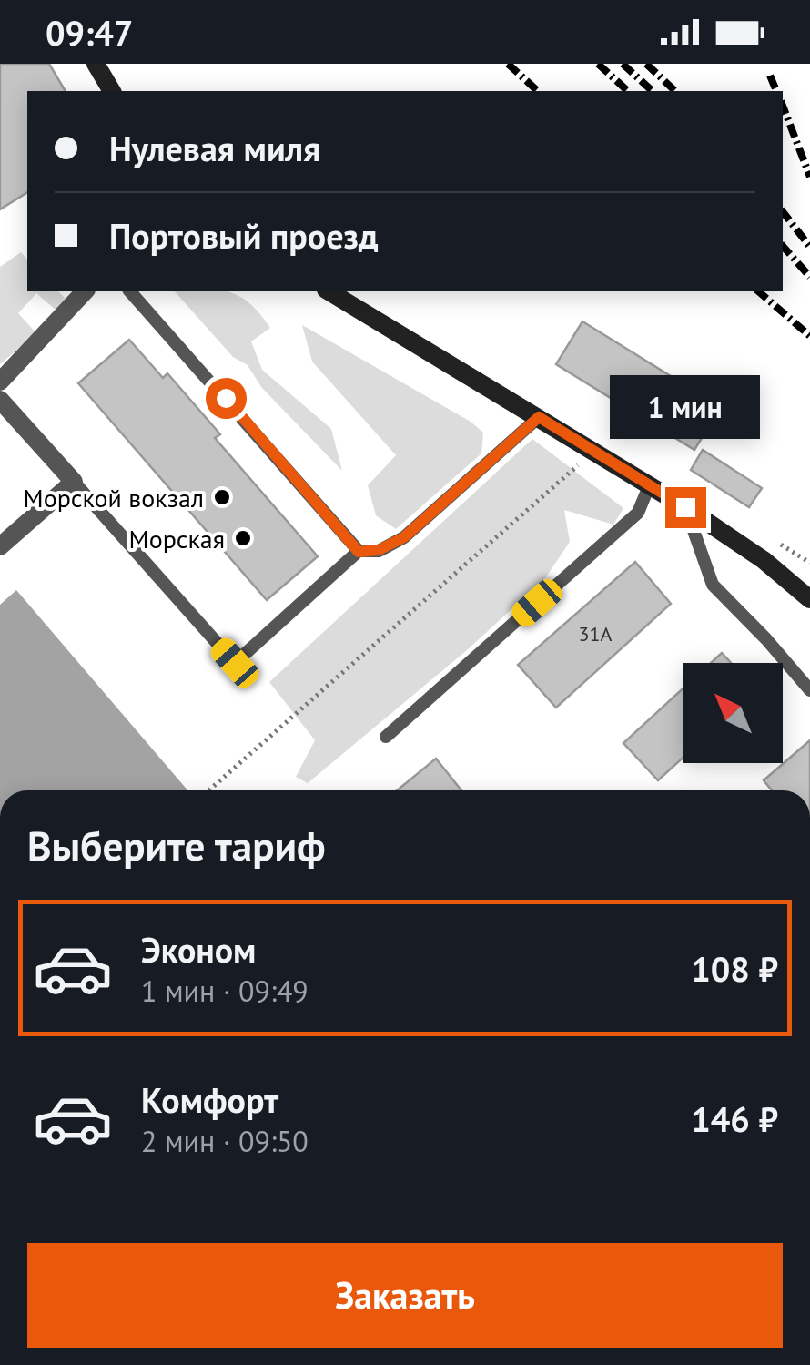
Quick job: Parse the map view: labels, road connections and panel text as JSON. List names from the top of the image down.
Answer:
{
  "places": ["Морской вокзал", "Морская"],
  "house_numbers": ["31А"],
  "north": "top left",
  "page": {
    "status": "09:47",
    "banner": ["Нулевая миля", "Портовый проезд"],
    "bubble": "1 мин",
    "heading": "Выберите тариф",
    "list": [
      {
        "name": "Эконом",
        "note": "1 мин · 09:49",
        "value": "108 ₽"
      },
      {
        "name": "Комфорт",
        "note": "2 мин · 09:50",
        "value": "146 ₽"
      }
    ],
    "buttons": "Заказать"
  }
}
